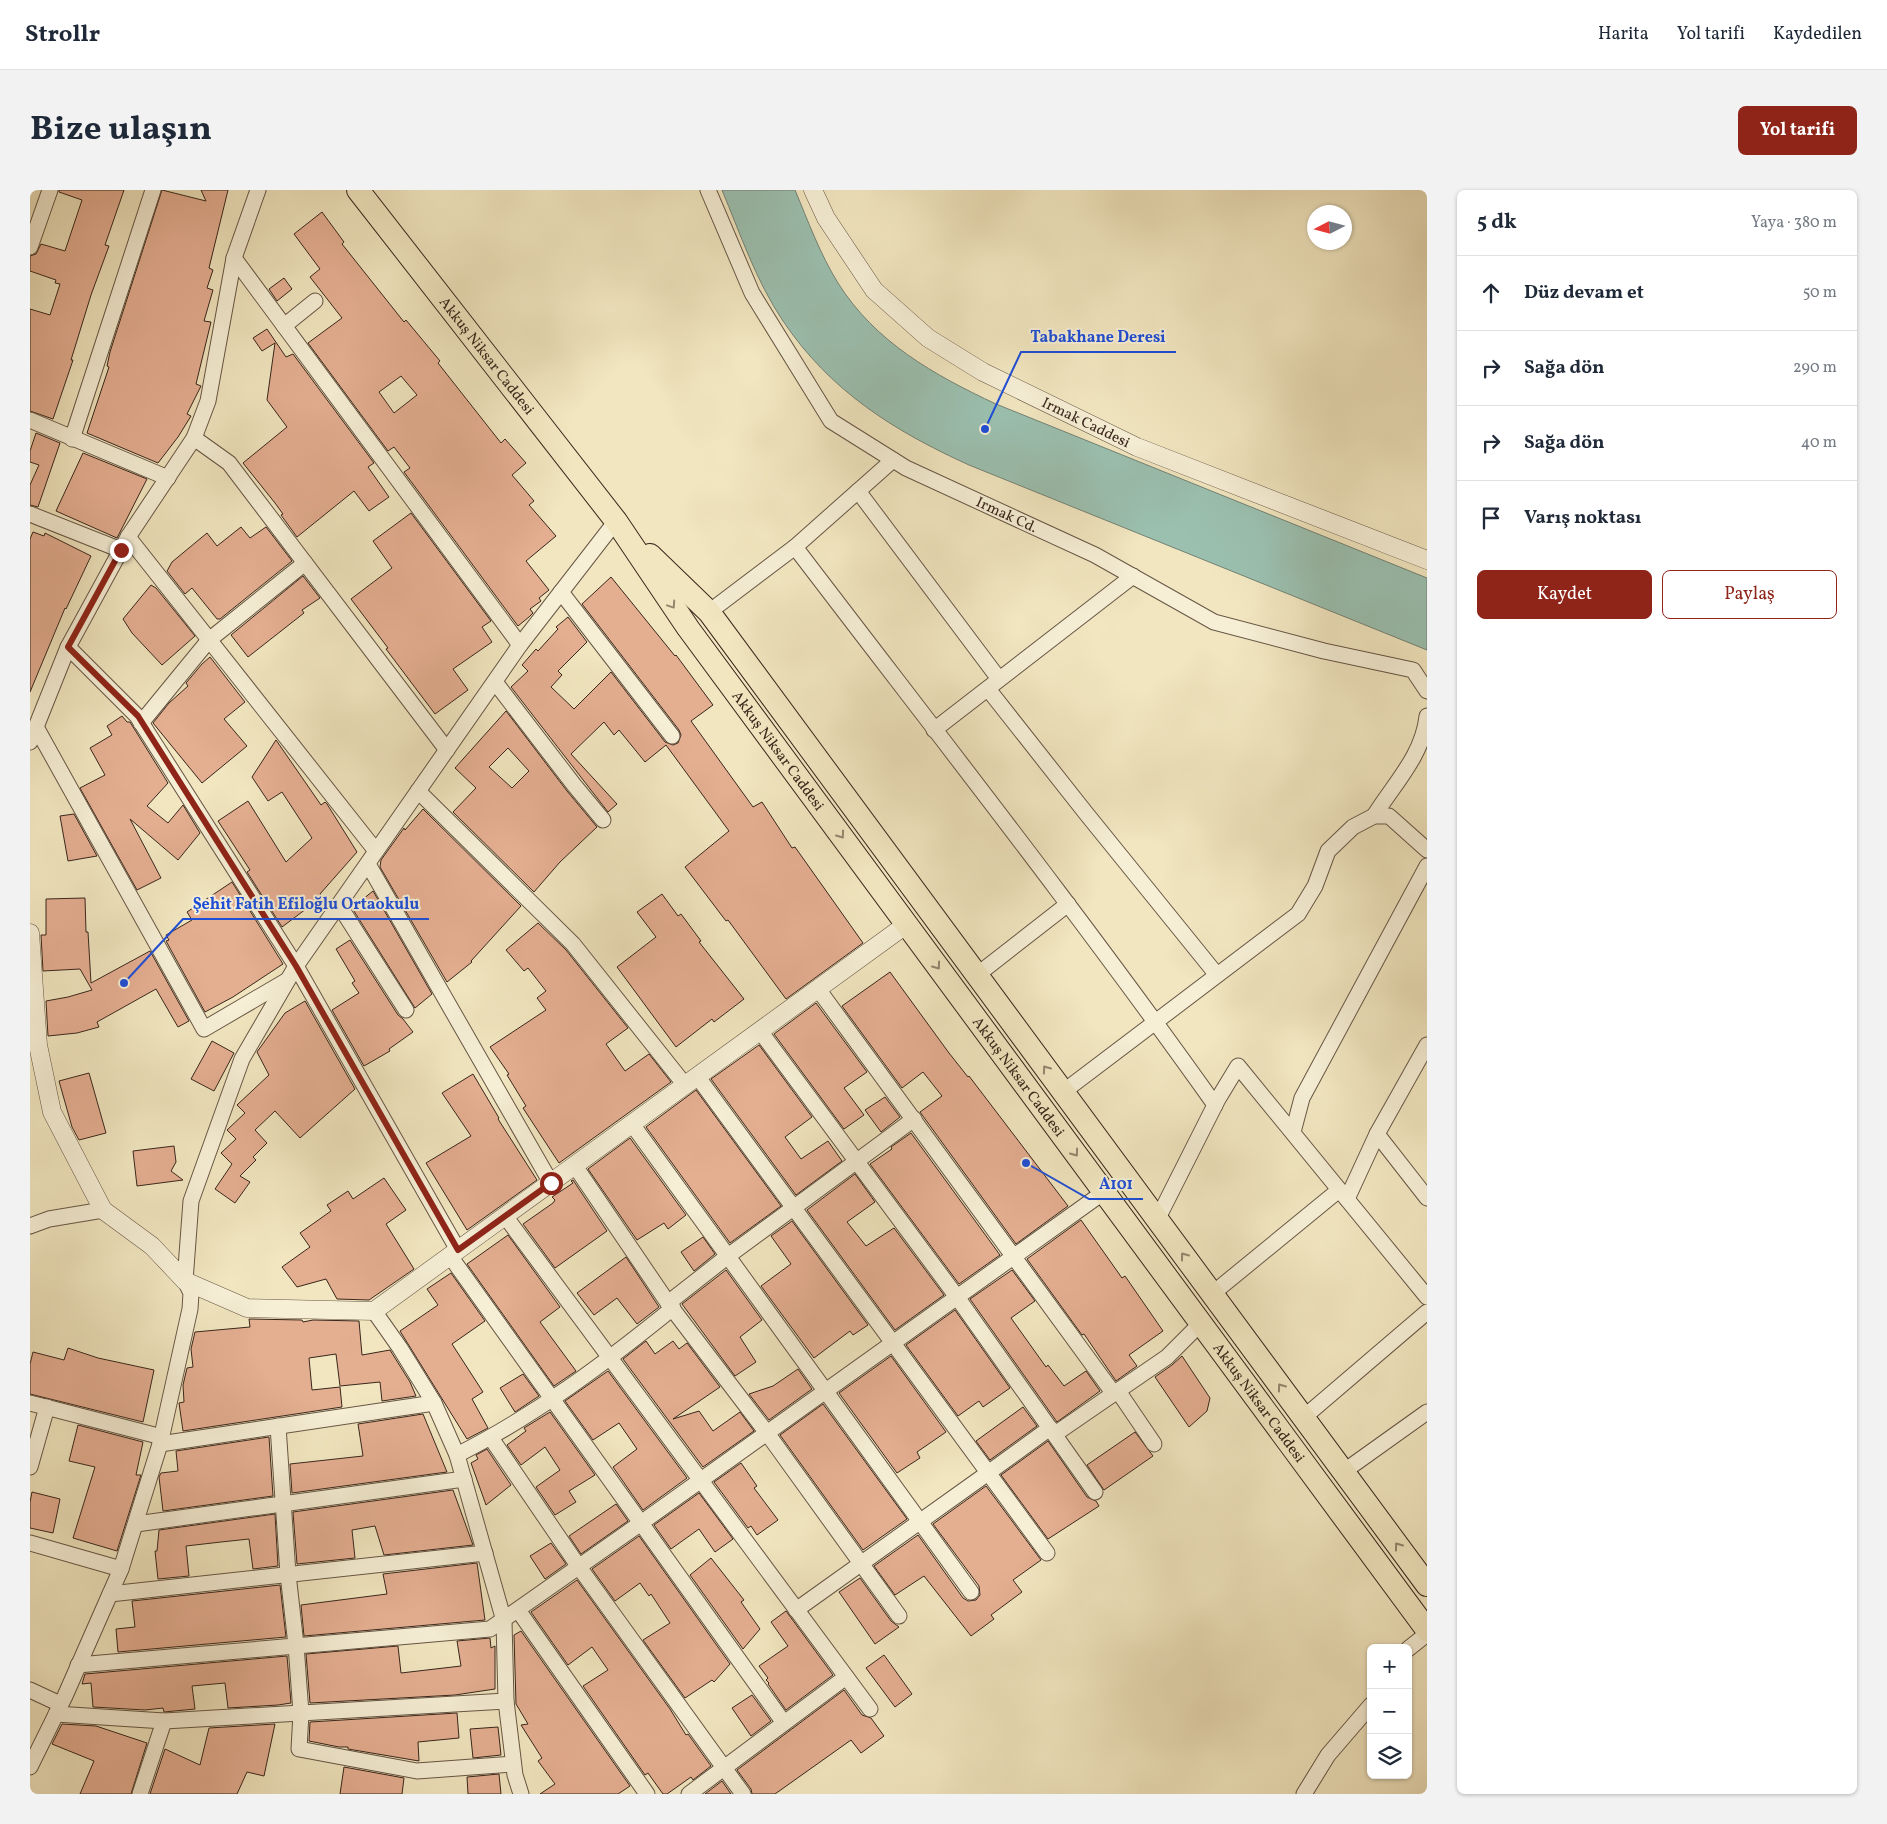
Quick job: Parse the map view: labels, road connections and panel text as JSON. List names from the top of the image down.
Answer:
{
  "streets": {
    "main road": ["Akkuş Niksar Caddesi"],
    "street": ["Irmak Caddesi", "Irmak Cd."]
  },
  "places": ["Tabakhane Deresi", "Şehit Fatih Efiloğlu Ortaokulu", "A101"],
  "north": "left",
  "page": {
    "header": "Strollr",
    "nav": ["Harita", "Yol tarifi", "Kaydedilen"],
    "title": "Bize ulaşın",
    "buttons": [
      "Yol tarifi",
      ["Kaydet", "Paylaş"]
    ],
    "heading": ["5 dk", "Yaya · 380 m"],
    "list": [
      ["Düz devam et", "50 m"],
      ["Sağa dön", "290 m"],
      ["Sağa dön", "40 m"],
      "Varış noktası"
    ],
    "map_buttons": ["+", "−"]
  }
}
